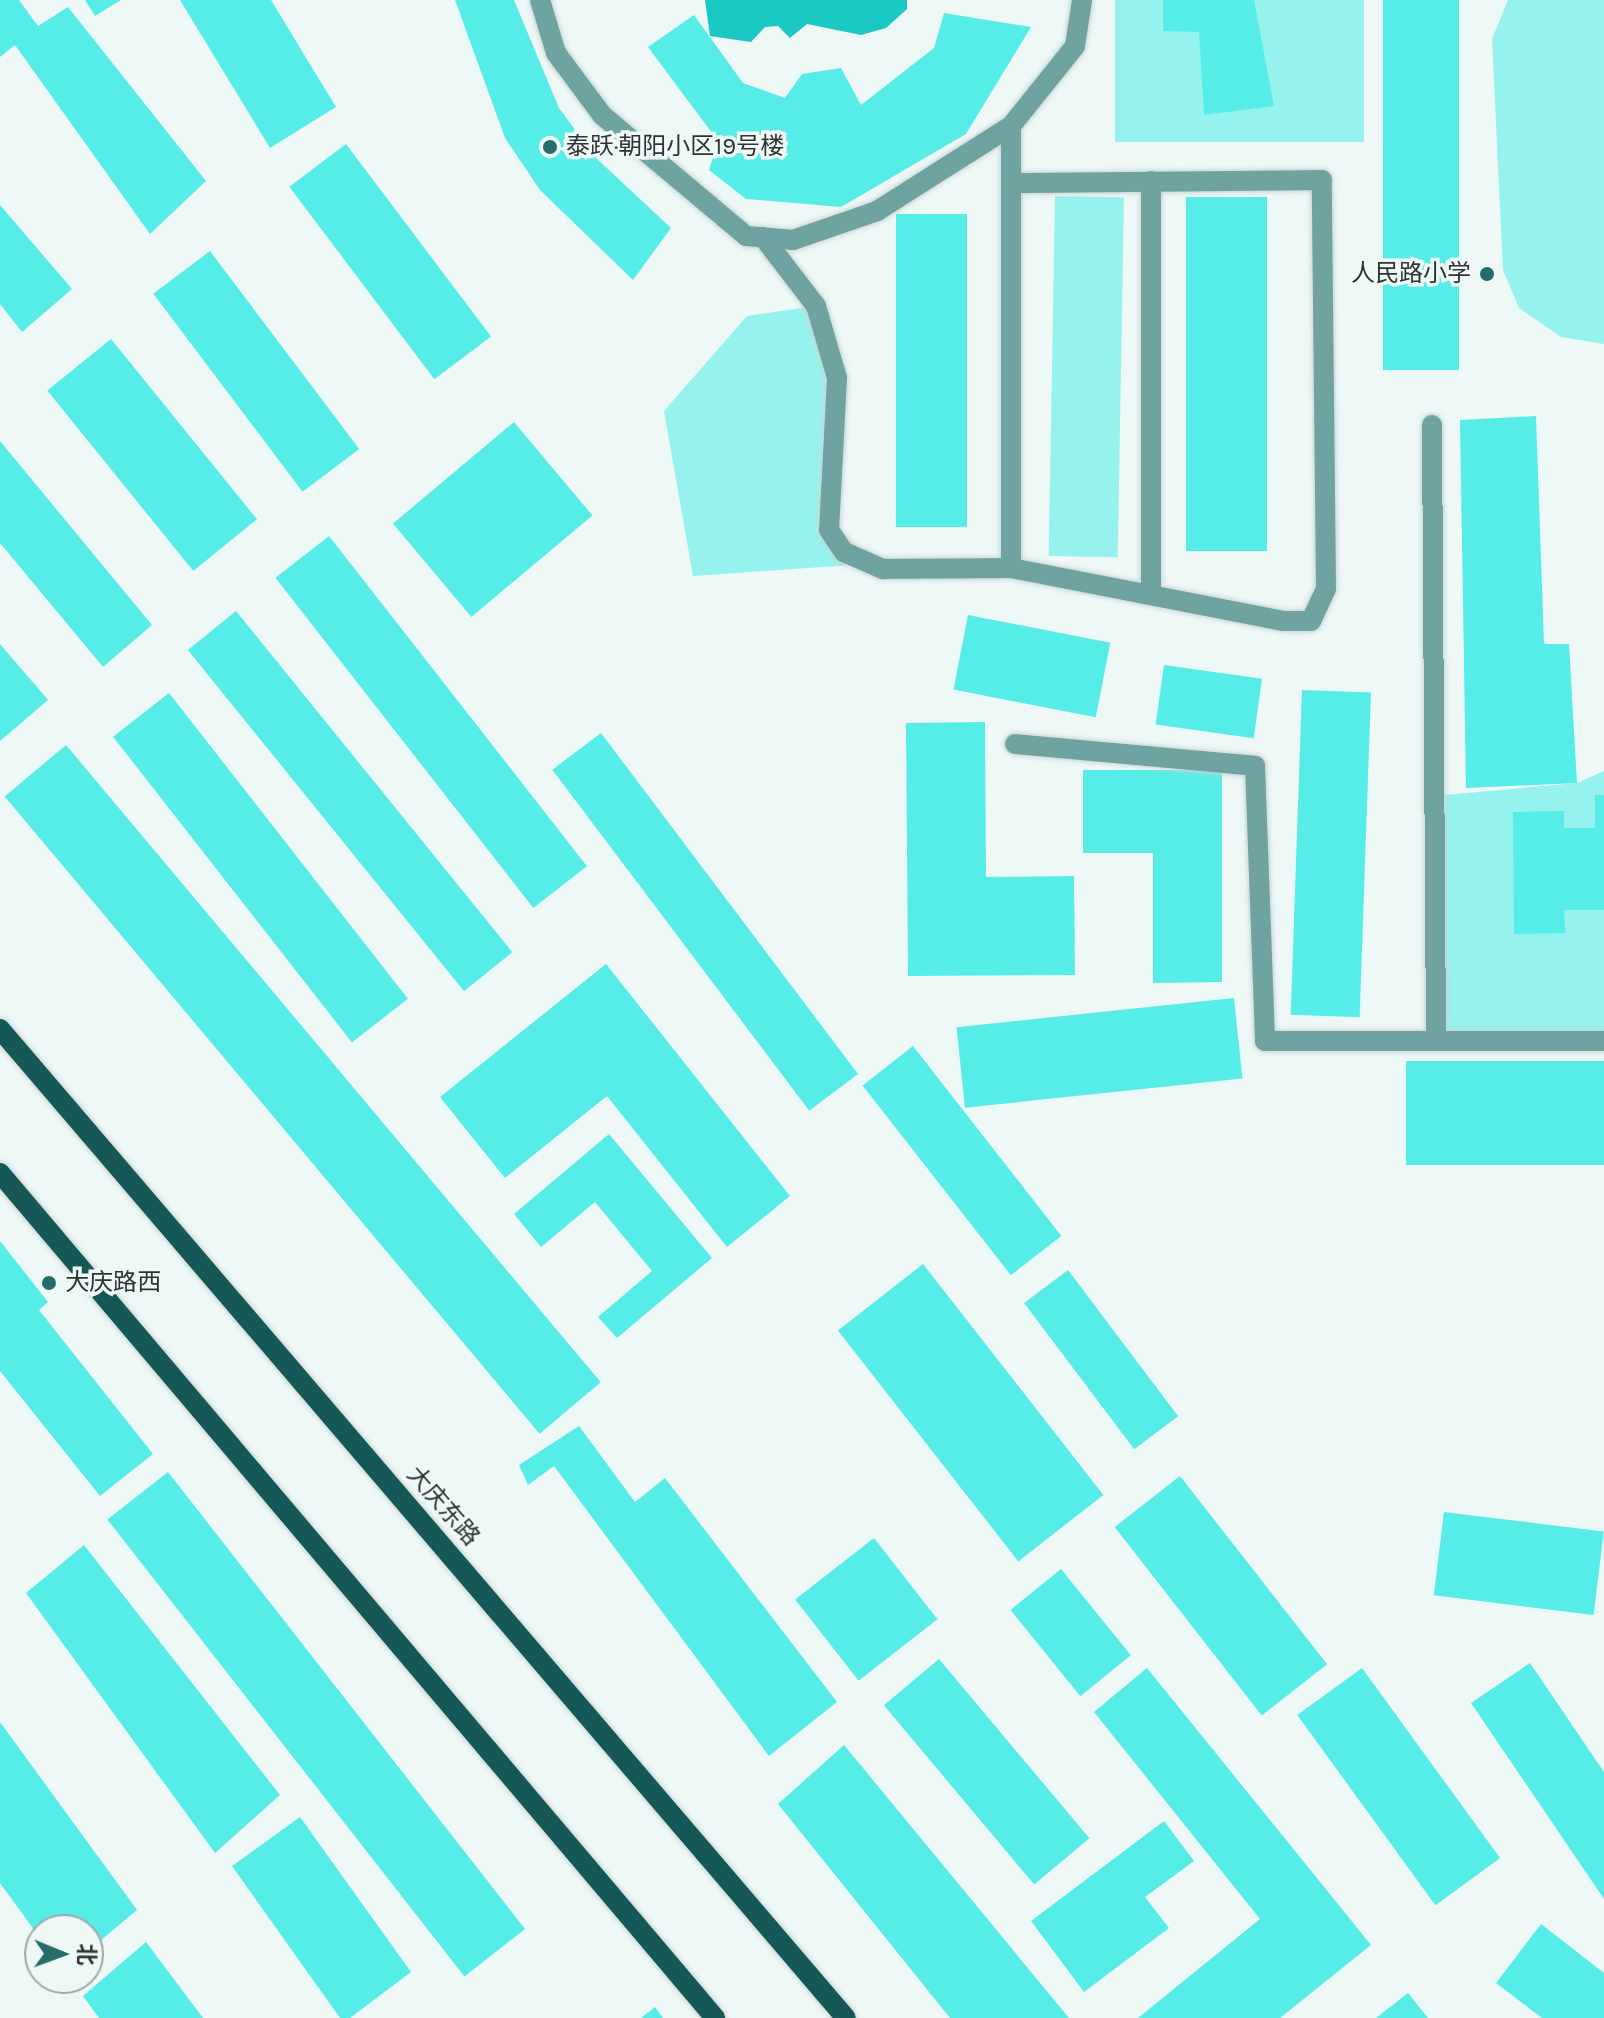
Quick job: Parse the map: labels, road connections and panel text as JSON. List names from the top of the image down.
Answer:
{
  "streets": {
    "main road": ["大庆东路"]
  },
  "places": ["泰跃·朝阳小区19号楼", "人民路小学", "大庆路西"],
  "north": "right"
}
